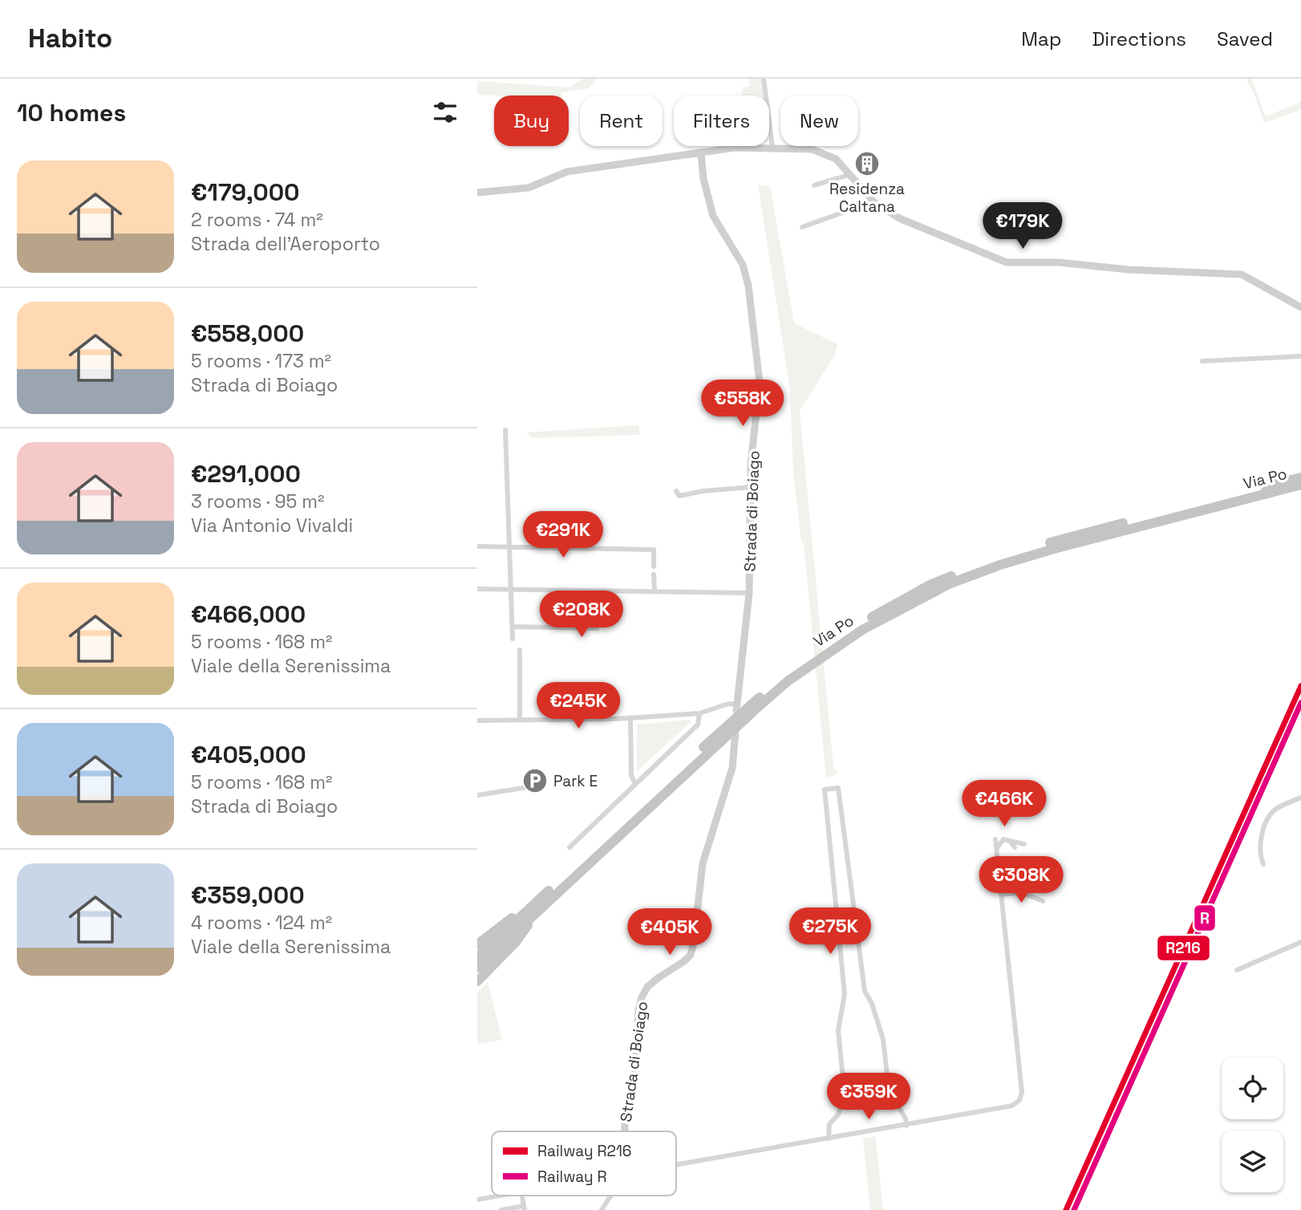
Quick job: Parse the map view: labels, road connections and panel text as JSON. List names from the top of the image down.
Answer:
{
  "streets": {
    "highway": ["Via Po"],
    "street": ["Strada di Boiago"]
  },
  "places": {
    "building": ["Residenza Caltana"],
    "parking": ["Park E"]
  },
  "lines": ["rail line R216", "rail line R"],
  "legend": ["Railway R216", "Railway R"],
  "page": {
    "header": "Habito",
    "nav": ["Map", "Directions", "Saved"],
    "heading": "10 homes",
    "chip": [
      "Buy",
      "Rent",
      "Filters",
      "New"
    ],
    "list": [
      {
        "name": "€179,000",
        "note": "2 rooms · 74 m² · Strada dell'Aeroporto"
      },
      {
        "name": "€558,000",
        "note": "5 rooms · 173 m² · Strada di Boiago"
      },
      {
        "name": "€291,000",
        "note": "3 rooms · 95 m² · Via Antonio Vivaldi"
      },
      {
        "name": "€466,000",
        "note": "5 rooms · 168 m² · Viale della Serenissima"
      },
      {
        "name": "€405,000",
        "note": "5 rooms · 168 m² · Strada di Boiago"
      },
      {
        "name": "€359,000",
        "note": "4 rooms · 124 m² · Viale della Serenissima"
      }
    ],
    "price": [
      "€179K",
      "€558K",
      "€291K",
      "€208K",
      "€245K",
      "€466K",
      "€308K",
      "€275K",
      "€405K",
      "€359K"
    ]
  }
}
